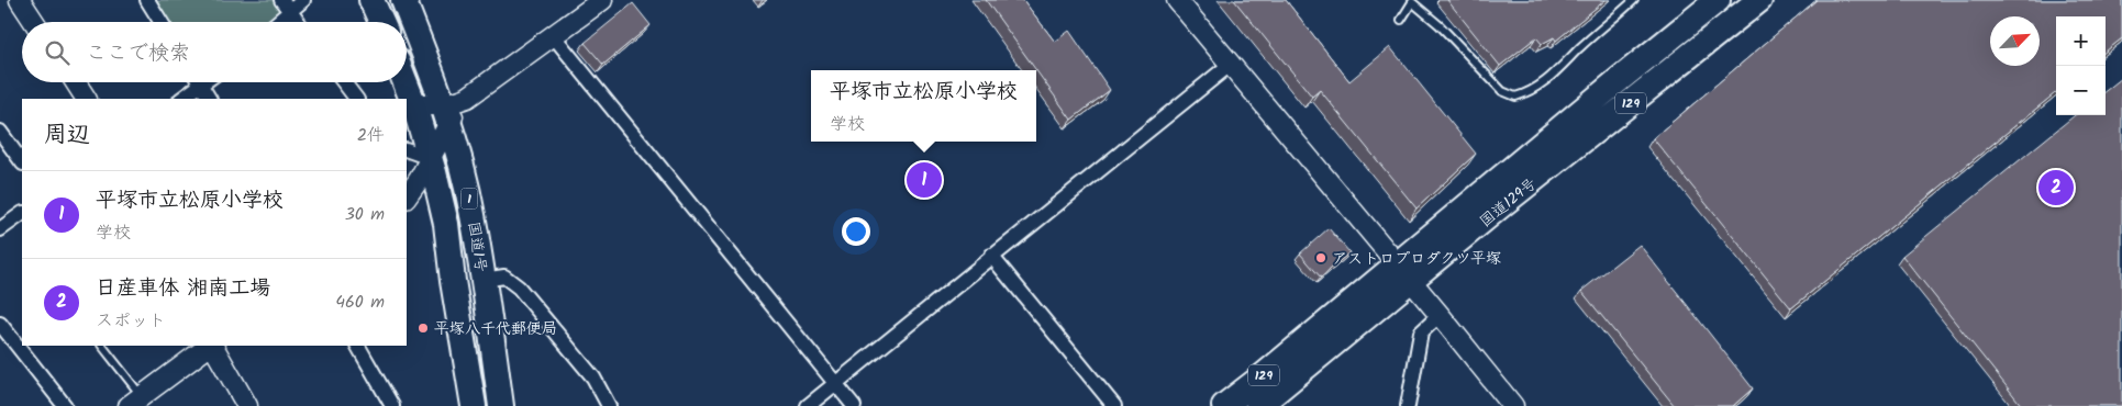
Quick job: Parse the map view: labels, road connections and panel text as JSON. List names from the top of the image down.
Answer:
{
  "streets": {
    "highway": [
      "129",
      "1",
      "国道129号",
      "国道1号"
    ]
  },
  "places": ["アストロプロダクツ平塚", "平塚八千代郵便局"],
  "north": "top right",
  "page": {
    "map_buttons": ["+", "−"],
    "search": "ここで検索",
    "popup": ["平塚市立松原小学校", "学校"],
    "heading": ["周辺", "2件"],
    "pins": ["1", "2"],
    "list": [
      {
        "mark": "1",
        "name": "平塚市立松原小学校",
        "note": "学校",
        "value": "30 m"
      },
      {
        "mark": "2",
        "name": "日産車体 湘南工場",
        "note": "スポット",
        "value": "460 m"
      }
    ]
  }
}
